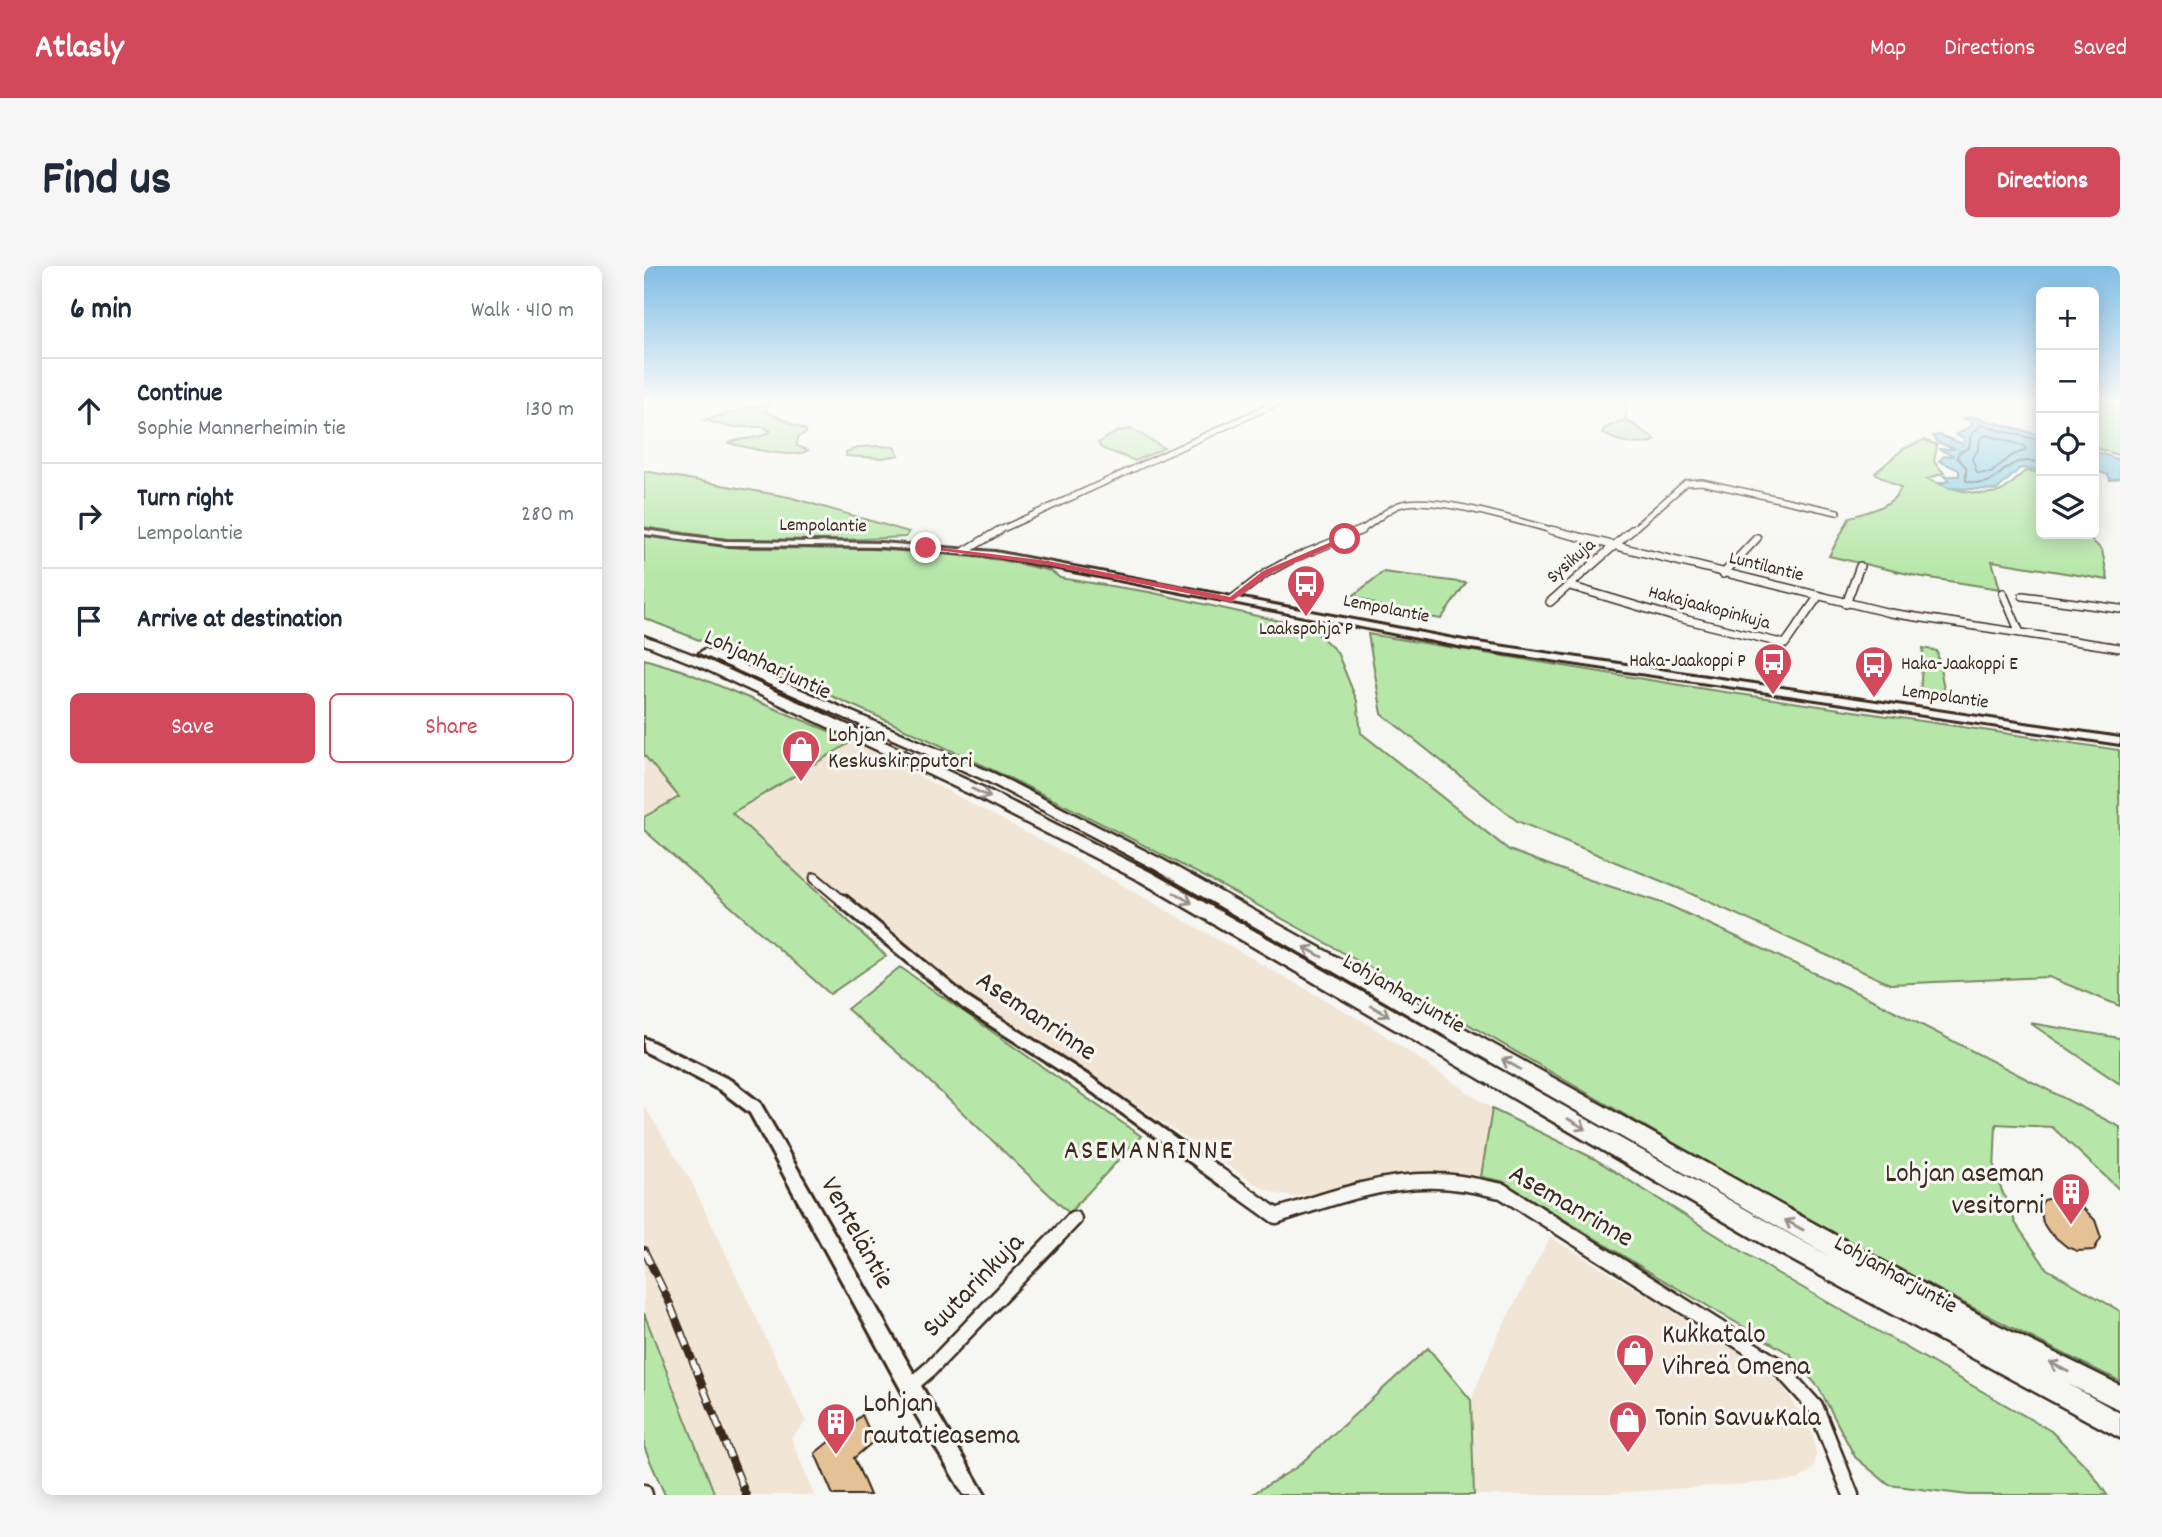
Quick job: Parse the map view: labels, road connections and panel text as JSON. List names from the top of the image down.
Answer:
{
  "streets": {
    "highway": ["Lohjanharjuntie"],
    "street": [
      "Lempolantie",
      "Sysikuja",
      "Luntilantie",
      "Hakajaakopinkuja",
      "Asemanrinne",
      "Venteläntie",
      "Suutarinkuja"
    ]
  },
  "crossings": [
    ["Lempolantie", "Luntilantie"],
    ["Sysikuja", "Luntilantie"],
    ["Sysikuja", "Hakajaakopinkuja"],
    ["Luntilantie", "Hakajaakopinkuja"],
    ["Venteläntie", "Suutarinkuja"]
  ],
  "districts": ["ASEMANRINNE"],
  "places": {
    "bus stop": ["Laakspohja P", "Haka-Jaakoppi P", "Haka-Jaakoppi E"],
    "shop": ["Lohjan Keskuskirpputori", "Kukkatalo Vihreä Omena", "Tonin Savu&Kala"],
    "building": ["Lohjan aseman vesitorni", "Lohjan rautatieasema"]
  },
  "page": {
    "header": "Atlasly",
    "nav": ["Map", "Directions", "Saved"],
    "title": "Find us",
    "buttons": [
      "Directions",
      ["Save", "Share"]
    ],
    "heading": ["6 min", "Walk · 410 m"],
    "map_buttons": ["+", "−"],
    "list": [
      ["Continue", "Sophie Mannerheimin tie", "130 m"],
      ["Turn right", "Lempolantie", "280 m"],
      "Arrive at destination"
    ]
  }
}
